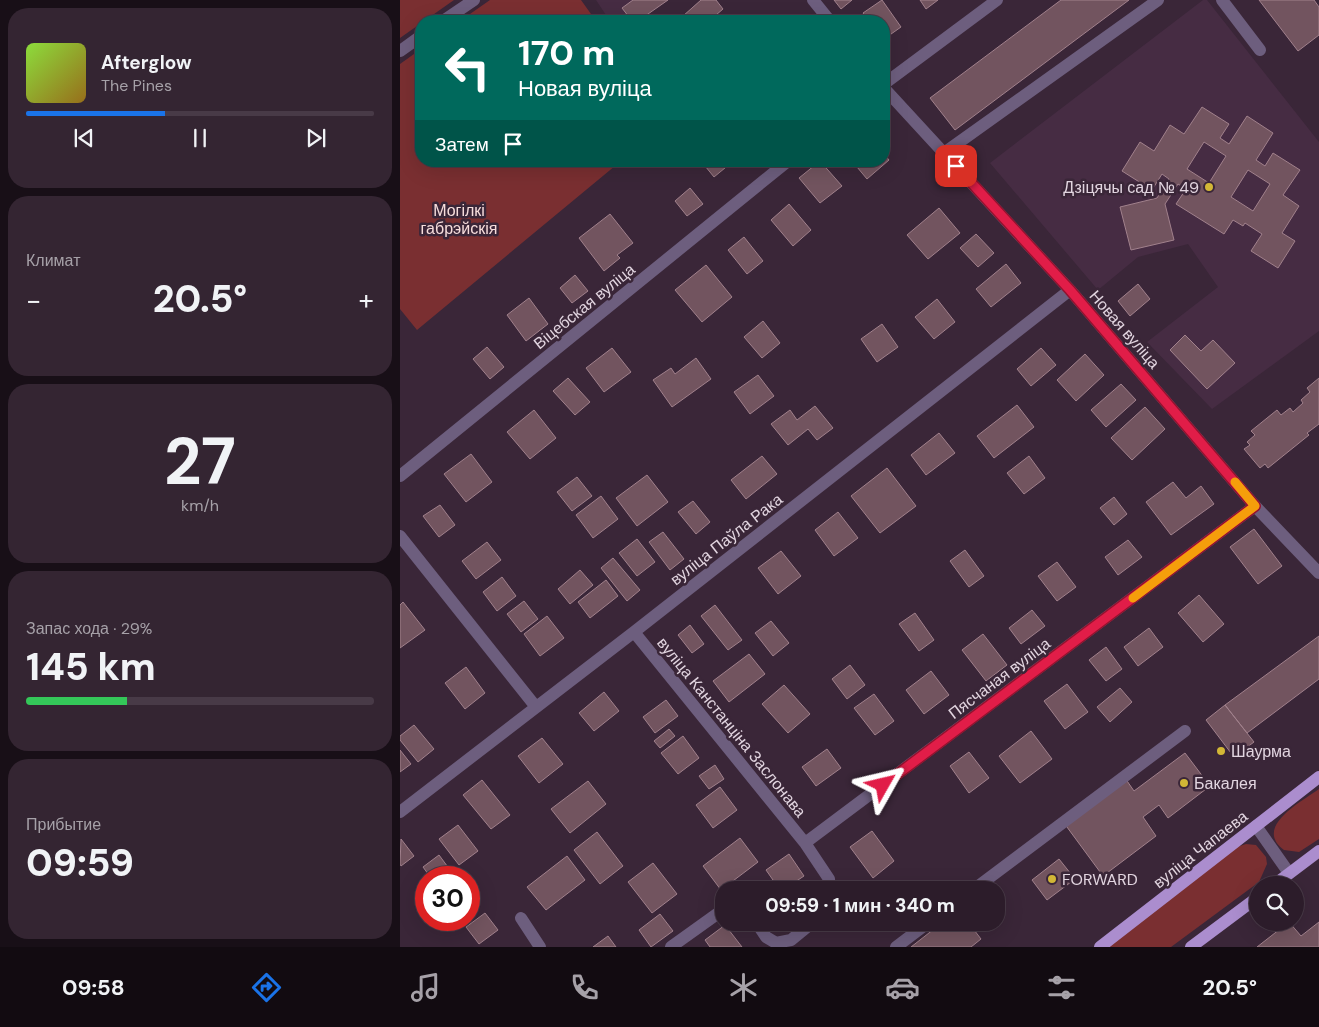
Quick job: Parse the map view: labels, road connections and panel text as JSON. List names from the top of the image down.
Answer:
{
  "streets": {
    "main road": ["вуліца Чапаева"],
    "street": [
      "Віцебская вуліца",
      "Новая вуліца",
      "вуліца Паўла Рака",
      "Пясчаная вуліца",
      "вуліца Канстанціна Заслонава"
    ]
  },
  "crossings": [
    ["Новая вуліца", "вуліца Паўла Рака"],
    ["Новая вуліца", "Пясчаная вуліца"],
    ["вуліца Паўла Рака", "вуліца Канстанціна Заслонава"],
    ["Пясчаная вуліца", "вуліца Канстанціна Заслонава"]
  ],
  "parks": ["Могілкі габрэйскія"],
  "places": [
    "Дзіцячы сад № 49",
    "Шаурма",
    "Бакалея",
    "FORWARD"
  ],
  "page": {
    "turn": ["170 m", "Новая вуліца"],
    "song": ["Afterglow", "The Pines"],
    "then": "Затем",
    "tile": [
      "Климат",
      ["27", "km/h"],
      ["Запас хода · 29%", "145 km"],
      ["Прибытие", "09:59"]
    ],
    "heat": ["−", "20.5°", "+"],
    "limit": "30",
    "trip": "09:59 · 1 мин · 340 m",
    "tabs": ["09:58", "20.5°"]
  }
}
